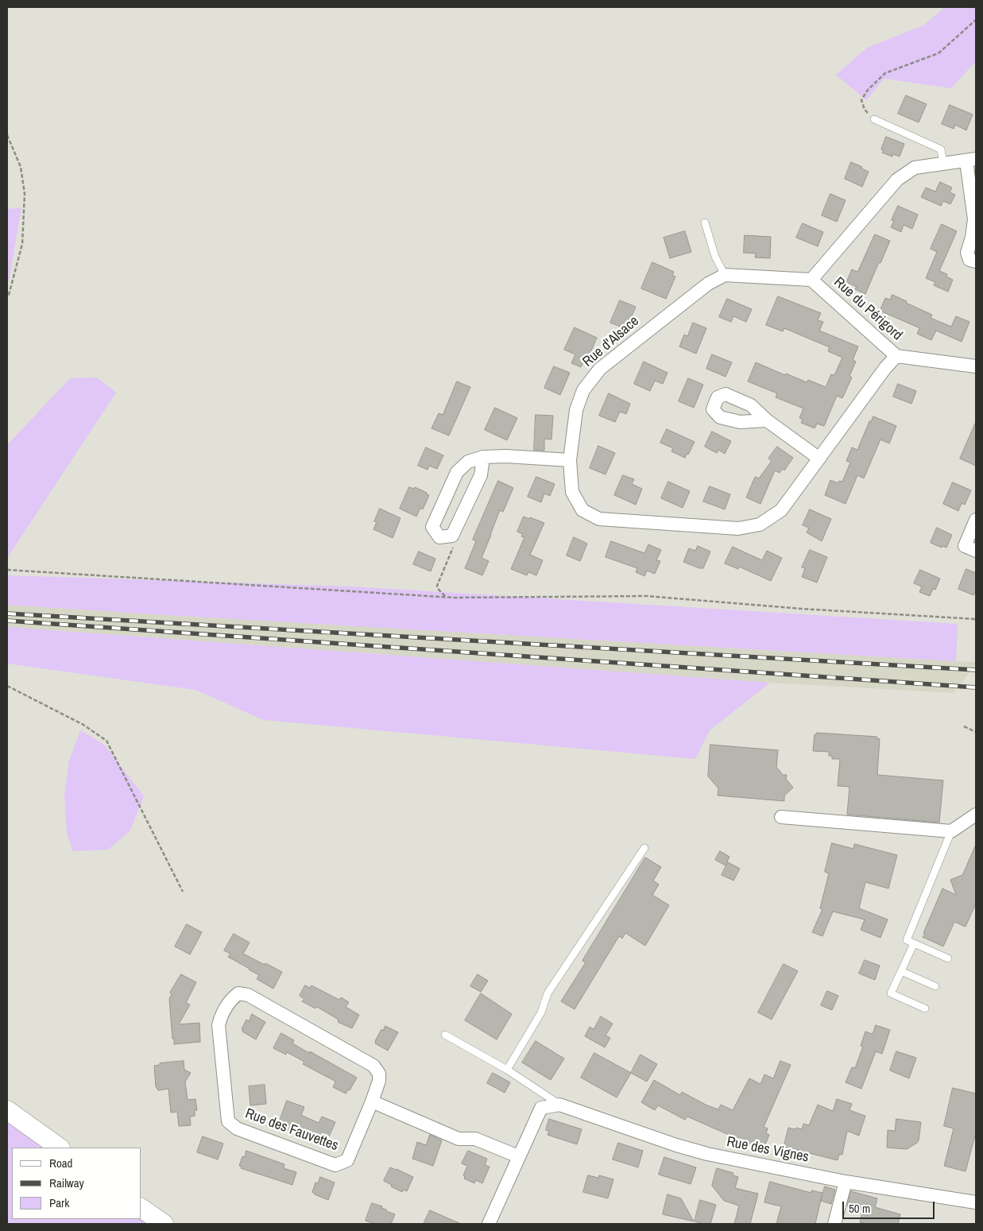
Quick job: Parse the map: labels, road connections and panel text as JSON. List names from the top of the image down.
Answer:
{
  "streets": {
    "street": [
      "Rue du Périgord",
      "Rue d'Alsace",
      "Rue des Fauvettes",
      "Rue des Vignes"
    ]
  },
  "crossings": [
    ["Rue du Périgord", "Rue d'Alsace"]
  ],
  "legend": ["Road", "Railway", "Park"],
  "scale_bar": "50 m"
}
